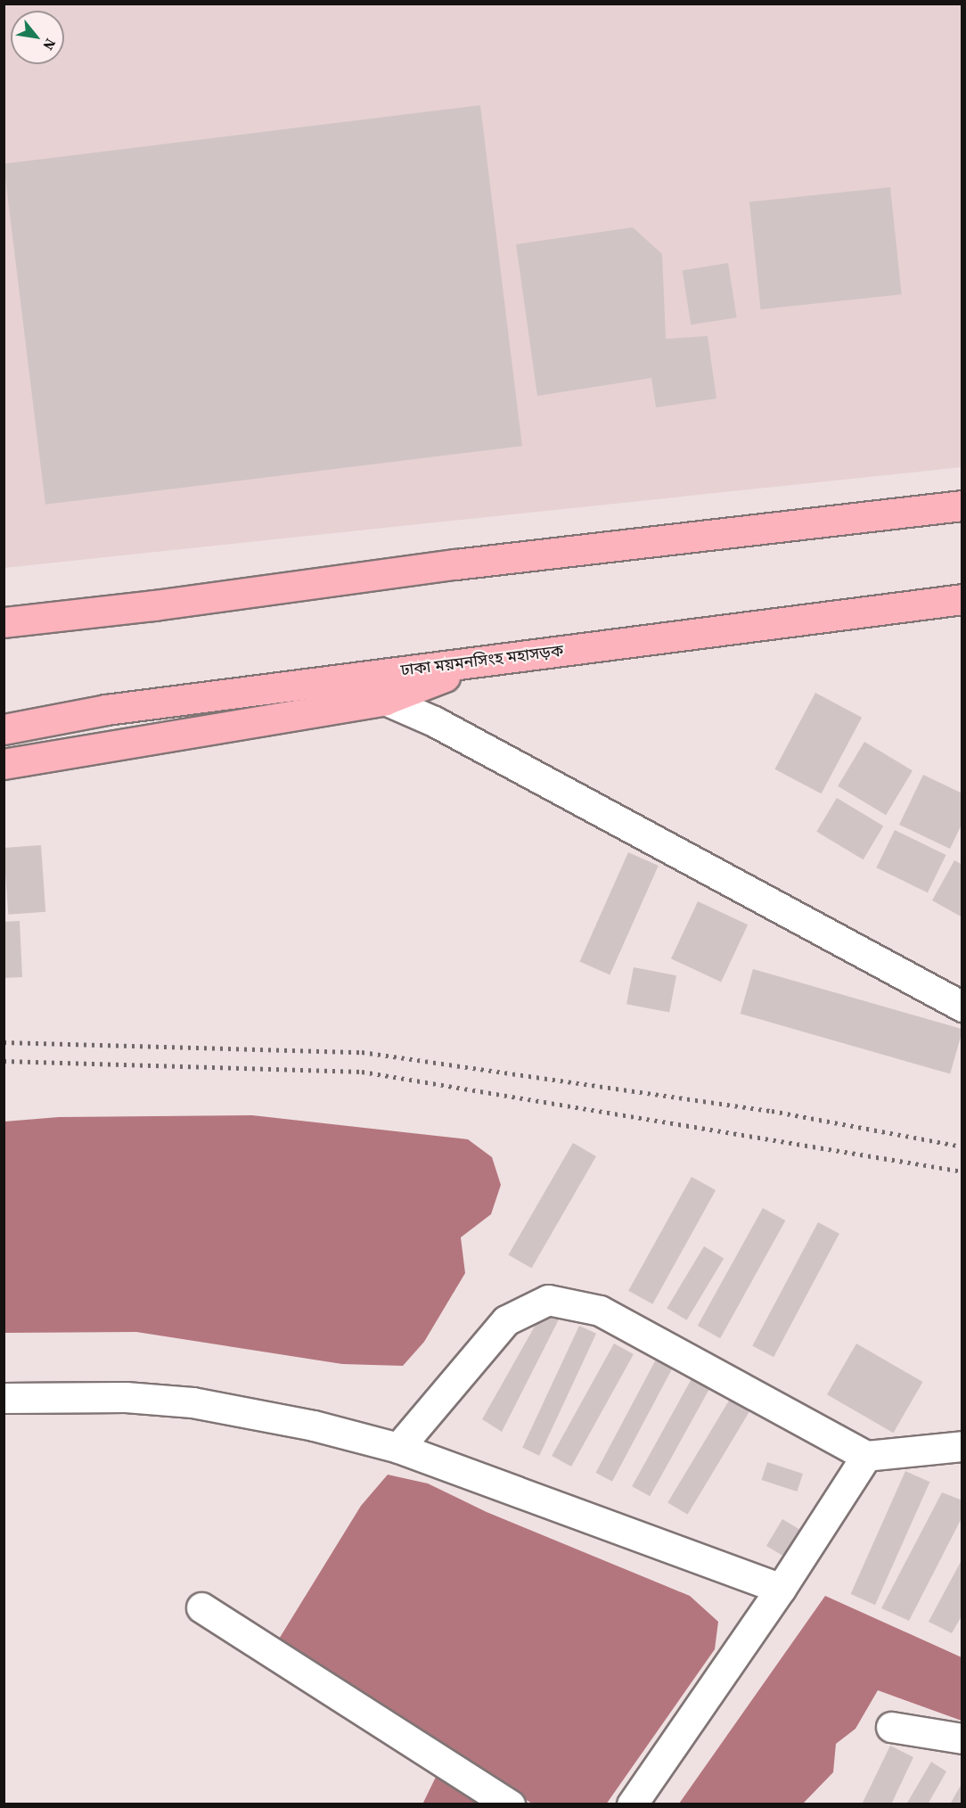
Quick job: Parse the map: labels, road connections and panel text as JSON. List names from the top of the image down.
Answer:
{
  "streets": {
    "highway": ["ঢাকা ময়মনসিংহ মহাসড়ক"]
  },
  "north": "bottom right"
}
